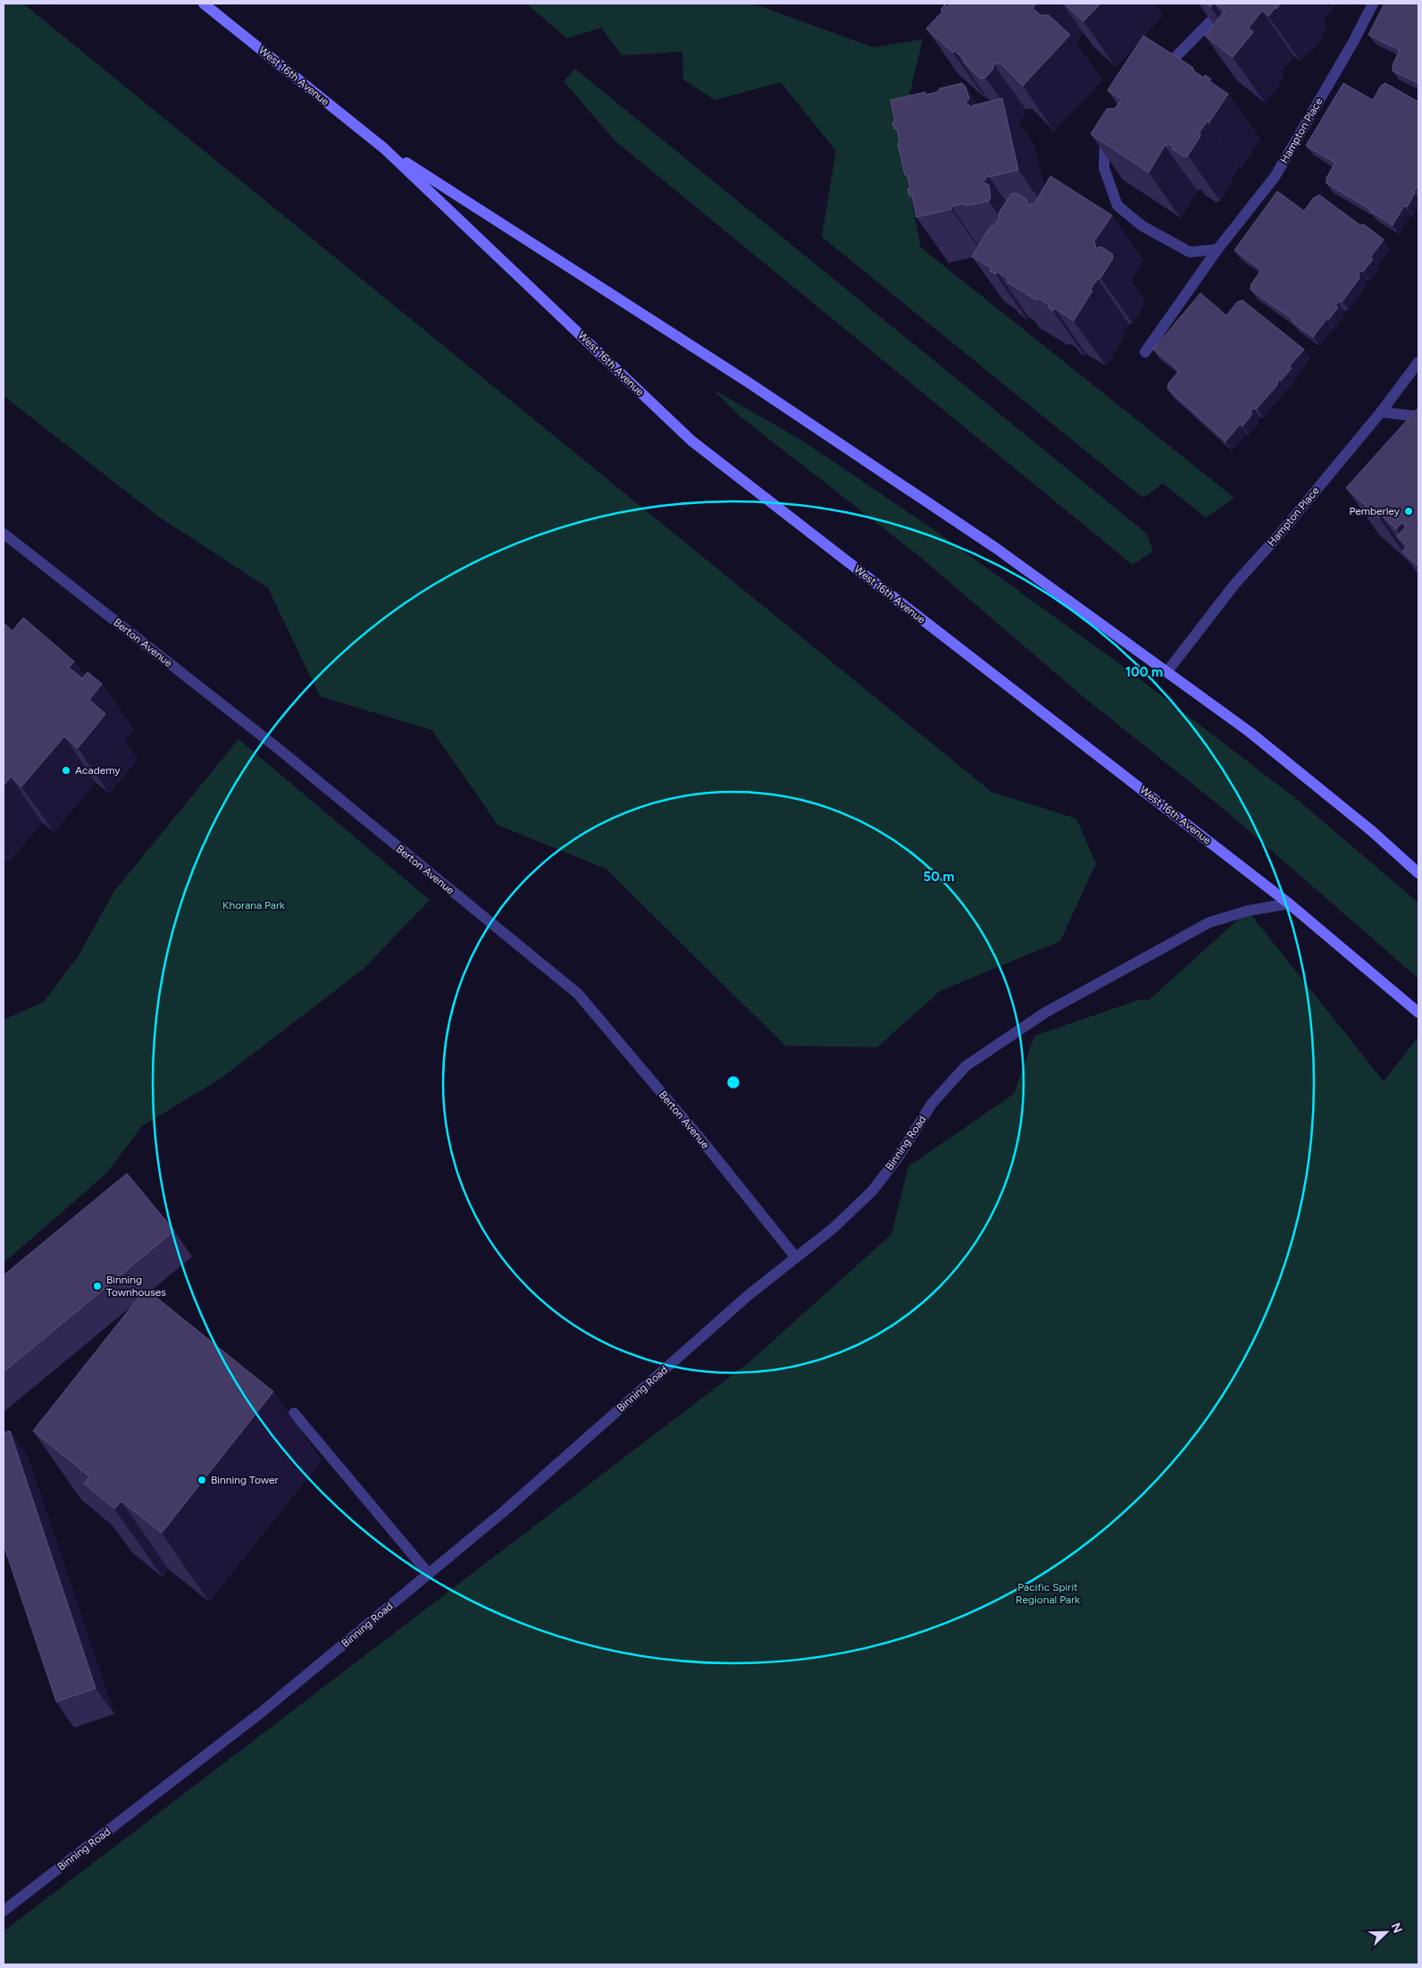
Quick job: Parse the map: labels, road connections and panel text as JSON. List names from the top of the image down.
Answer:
{
  "streets": {
    "main road": ["West 16th Avenue"],
    "street": ["Hampton Place", "Berton Avenue", "Binning Road"]
  },
  "crossings": [
    ["West 16th Avenue", "Hampton Place"],
    ["West 16th Avenue", "Binning Road"],
    ["Berton Avenue", "Binning Road"]
  ],
  "parks": ["Khorana Park", "Pacific Spirit Regional Park"],
  "places": [
    "Pemberley",
    "Academy",
    "Binning Townhouses",
    "Binning Tower"
  ],
  "north": "top right",
  "rings": ["100 m", "50 m"]
}
